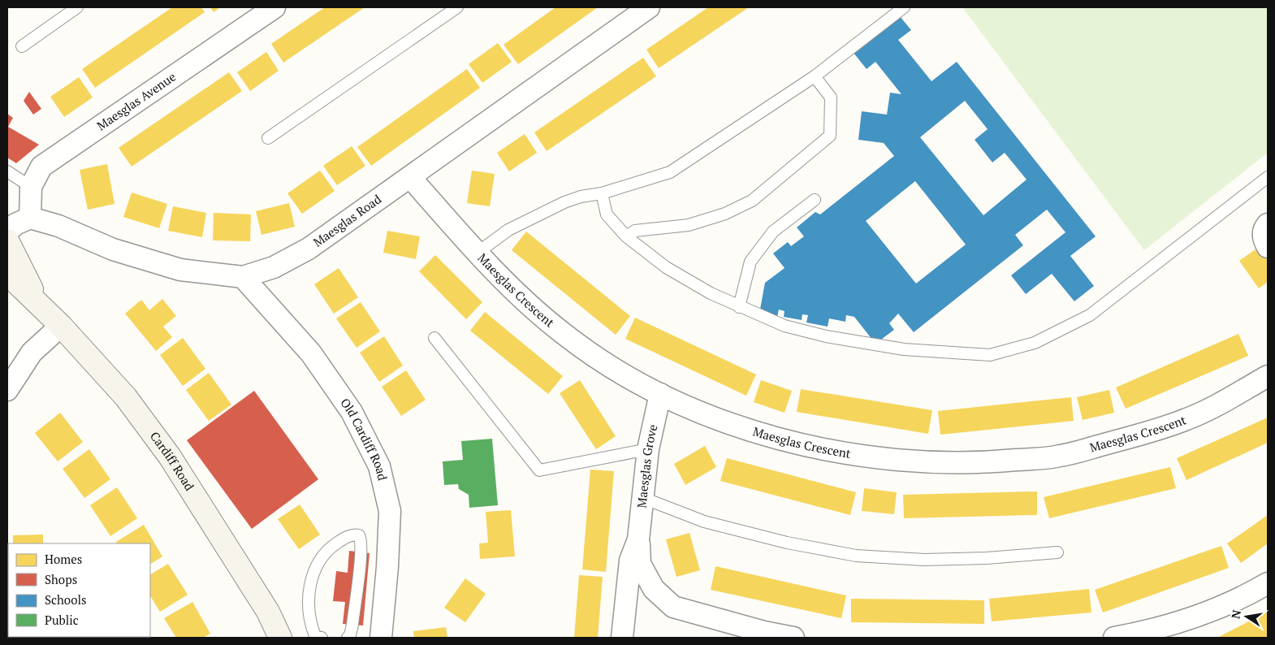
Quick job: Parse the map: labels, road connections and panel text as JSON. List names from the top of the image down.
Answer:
{
  "streets": {
    "main road": ["Cardiff Road"],
    "street": [
      "Maesglas Avenue",
      "Maesglas Road",
      "Maesglas Crescent",
      "Old Cardiff Road",
      "Maesglas Grove"
    ]
  },
  "crossings": [
    ["Maesglas Avenue", "Maesglas Road"],
    ["Maesglas Road", "Maesglas Crescent"],
    ["Maesglas Road", "Old Cardiff Road"],
    ["Maesglas Crescent", "Maesglas Grove"]
  ],
  "legend": [
    "Homes",
    "Shops",
    "Schools",
    "Public"
  ],
  "north": "left"
}
